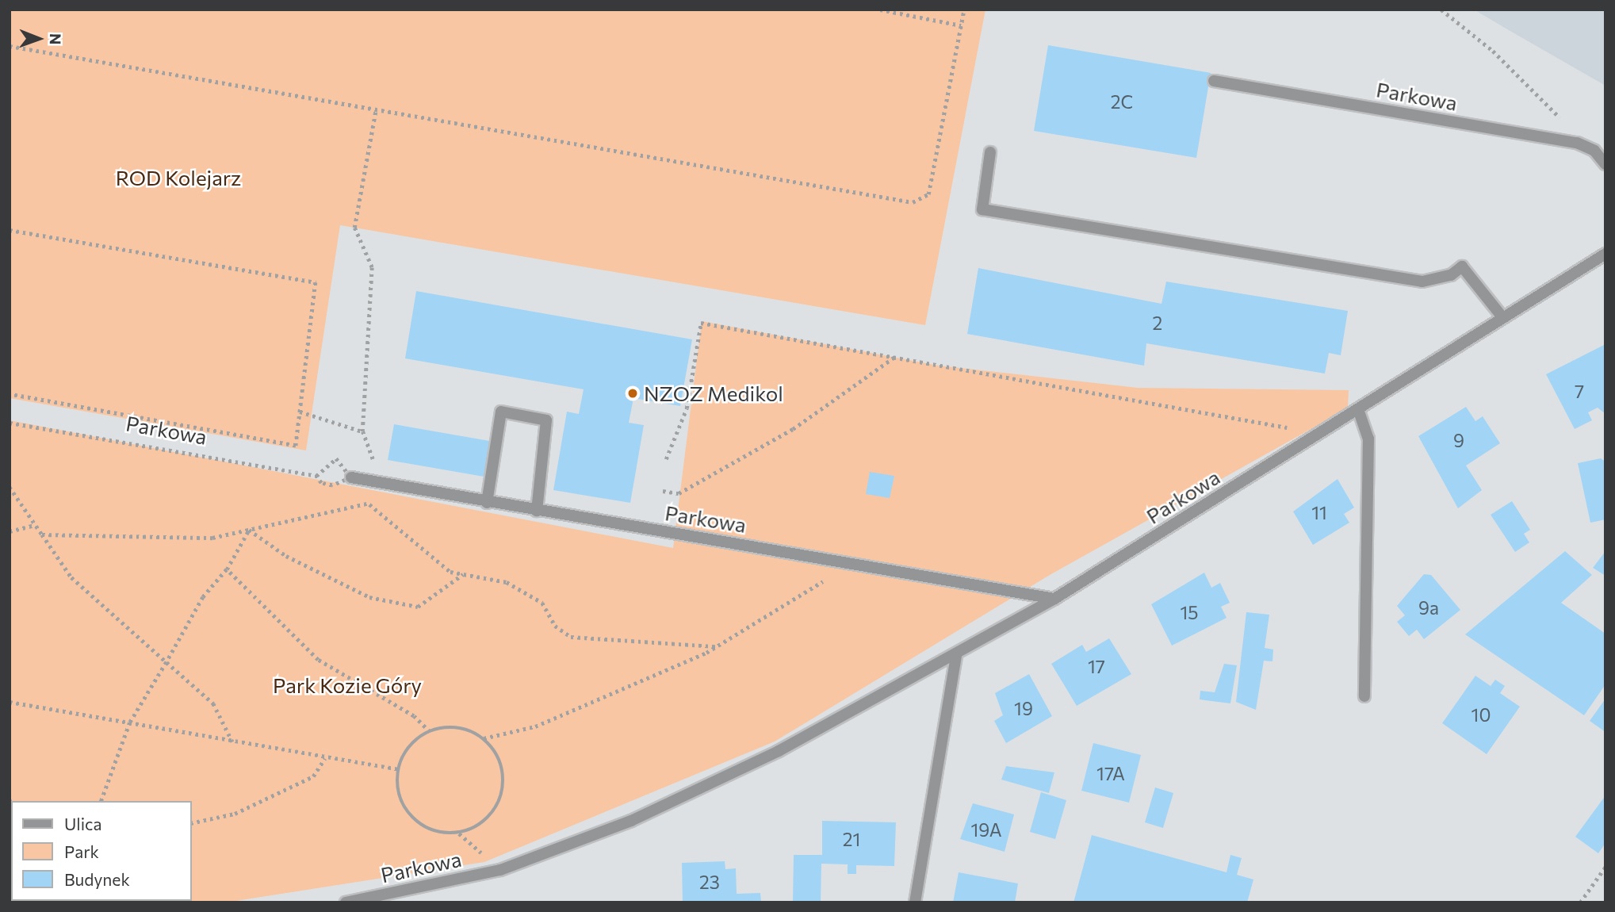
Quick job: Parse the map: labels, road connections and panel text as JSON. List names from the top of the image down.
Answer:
{
  "streets": {
    "street": ["Parkowa"]
  },
  "parks": ["ROD Kolejarz", "Park Kozie Góry"],
  "places": ["NZOZ Medikol"],
  "house_numbers": [
    "2C",
    "2",
    "7",
    "9",
    "11",
    "9a",
    "15",
    "17",
    "19",
    "10",
    "17A",
    "19A",
    "21",
    "23"
  ],
  "legend": ["Ulica", "Park", "Budynek"],
  "north": "right"
}
